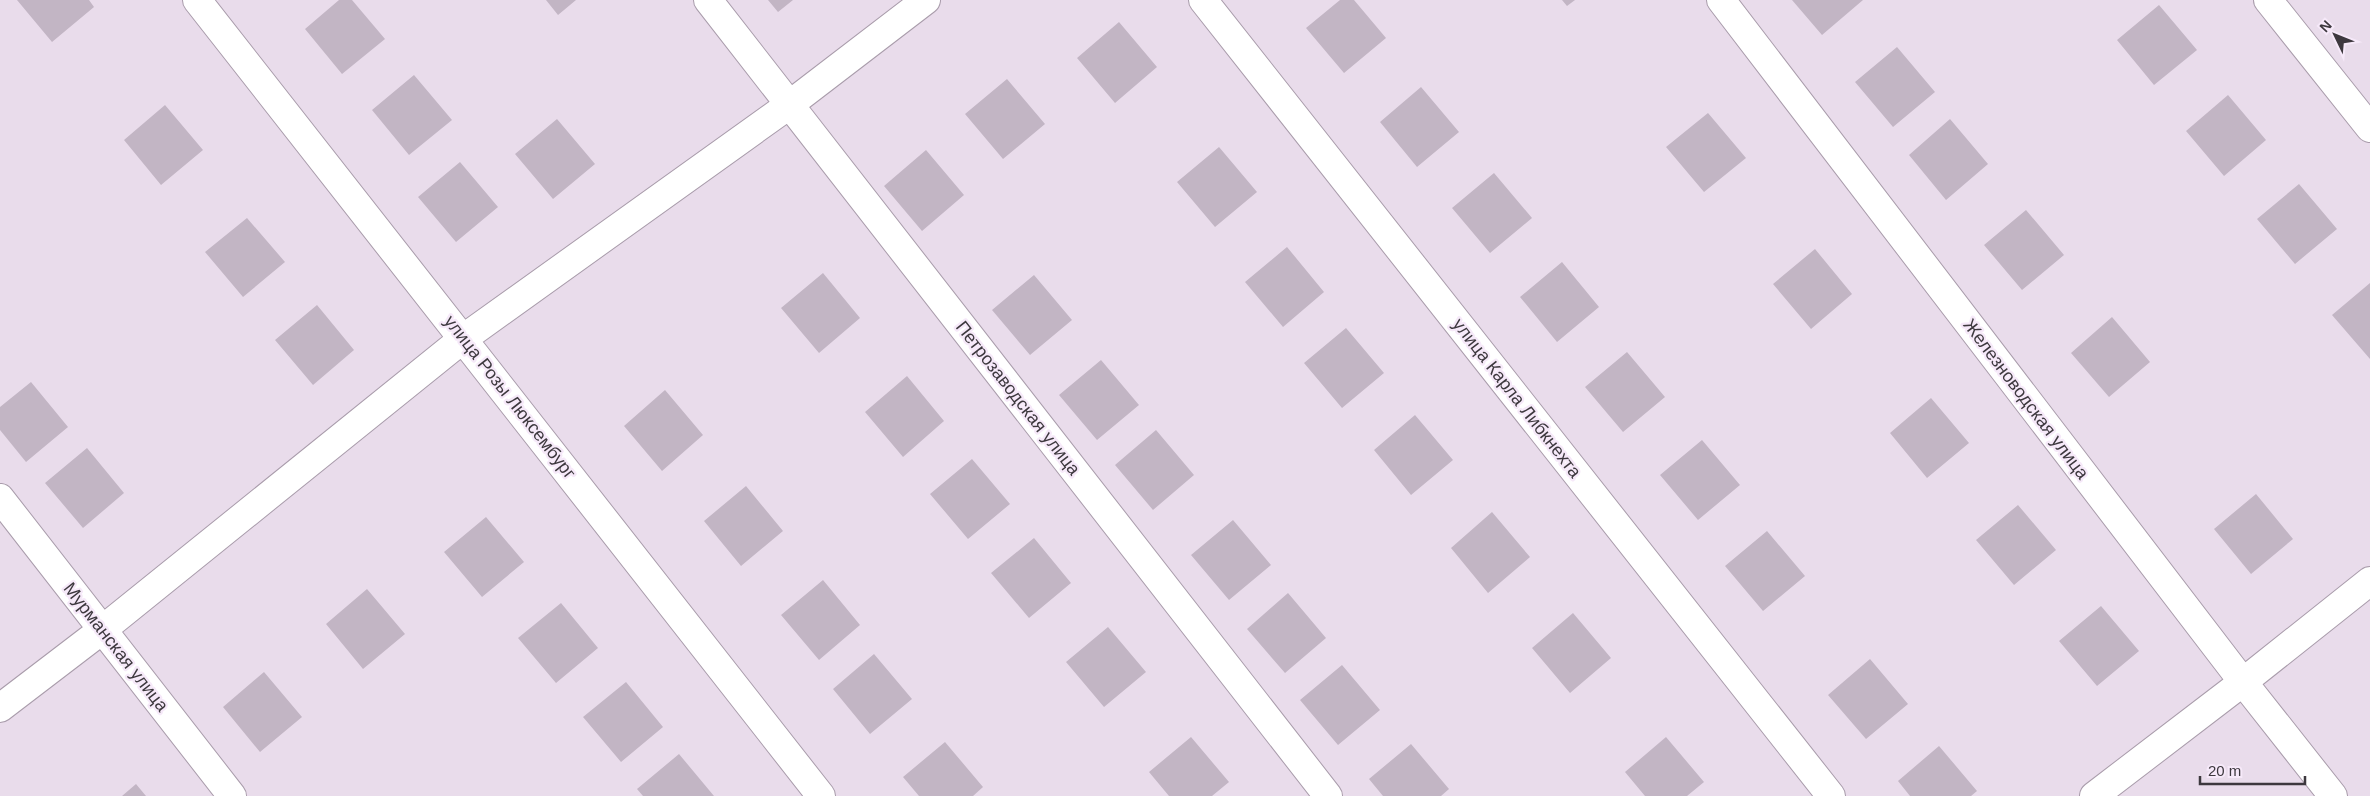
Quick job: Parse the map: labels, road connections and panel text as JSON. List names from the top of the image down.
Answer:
{
  "streets": {
    "street": [
      "улица Розы Люксембург",
      "Петрозаводская улица",
      "улица Карла Либкнехта",
      "Железноводская улица",
      "Мурманская улица"
    ]
  },
  "scale_bar": "20 m",
  "north": "top left"
}
